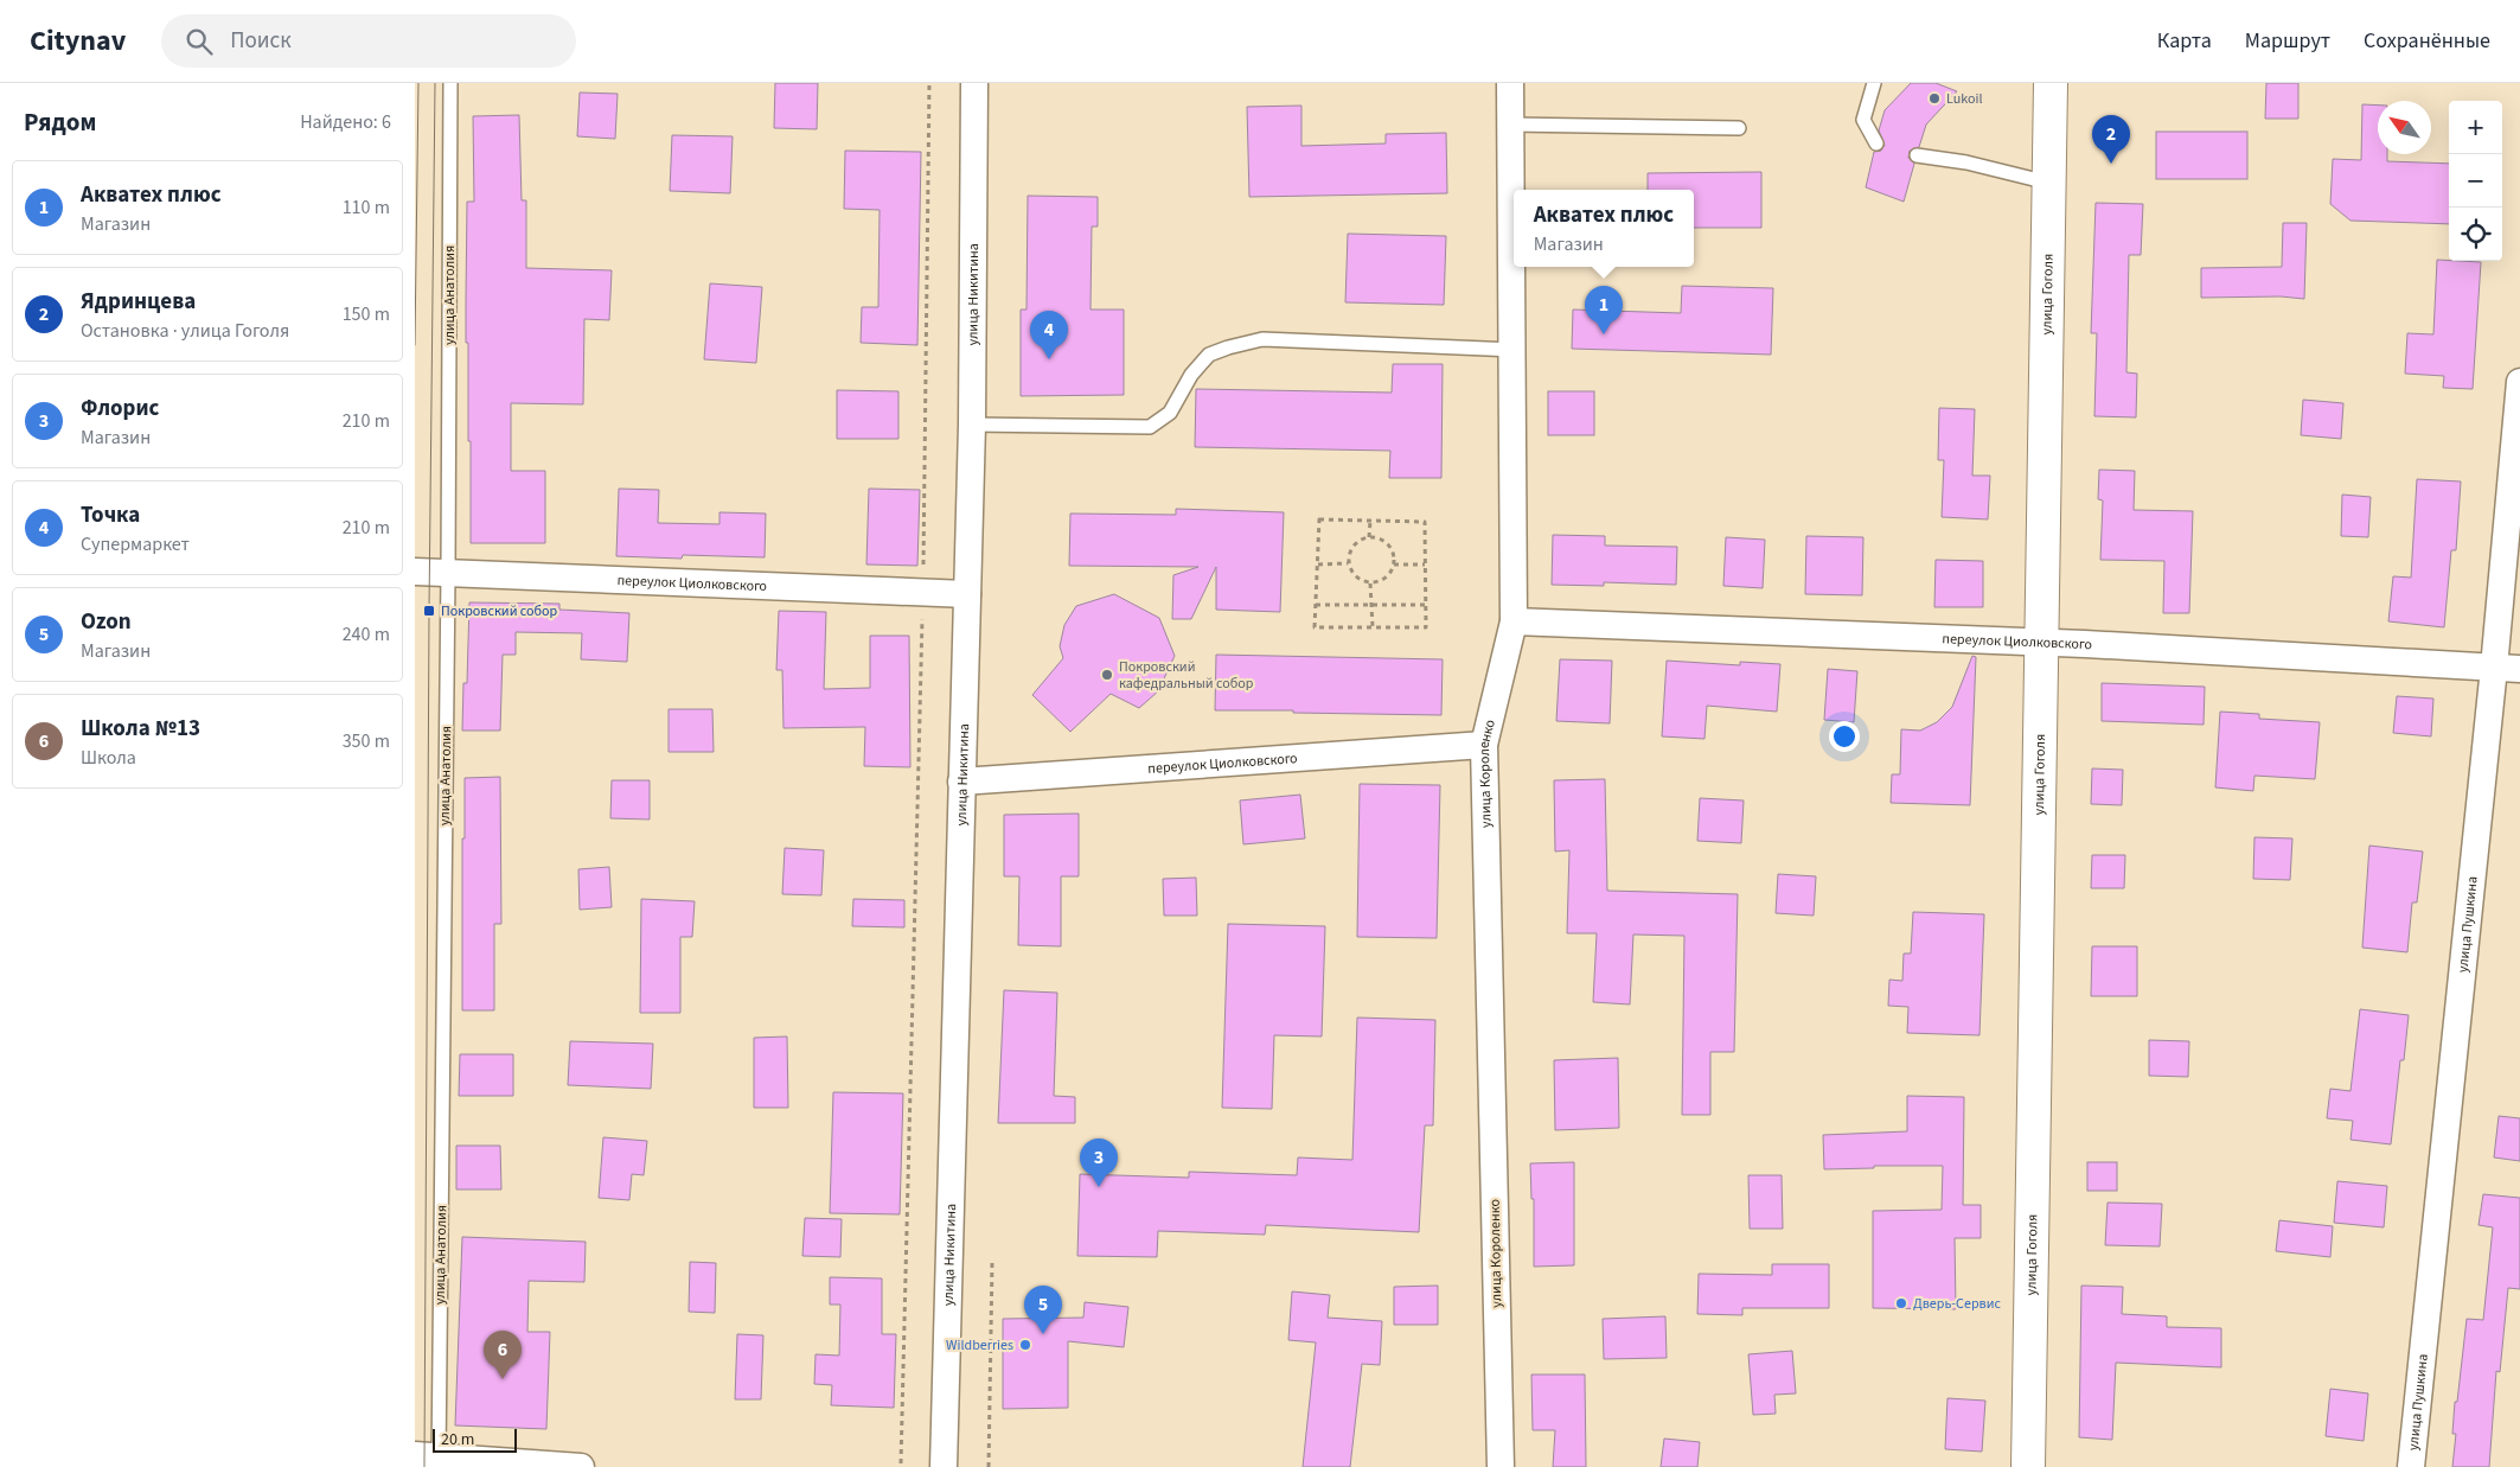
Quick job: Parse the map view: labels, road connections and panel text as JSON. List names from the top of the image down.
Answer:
{
  "streets": {
    "street": [
      "улица Никитина",
      "улица Гоголя",
      "переулок Циолковского",
      "улица Короленко",
      "улица Пушкина"
    ],
    "lane": ["улица Анатолия"]
  },
  "crossings": [
    ["улица Анатолия", "переулок Циолковского"],
    ["улица Никитина", "переулок Циолковского"],
    ["улица Гоголя", "переулок Циолковского"],
    ["переулок Циолковского", "улица Короленко"],
    ["переулок Циолковского", "улица Пушкина"]
  ],
  "places": {
    "other": [
      "Lukoil",
      "Покровский кафедральный собор",
      "Дверь-Сервис",
      "Wildberries"
    ],
    "transit": ["Покровский собор"]
  },
  "scale_bar": "20 m",
  "north": "top left",
  "page": {
    "header": "Citynav",
    "search": "Поиск",
    "nav": ["Карта", "Маршрут", "Сохранённые"],
    "heading": ["Рядом", "Найдено: 6"],
    "map_buttons": ["+", "−"],
    "pins": [
      "2",
      "1",
      "4",
      "3",
      "5",
      "6"
    ],
    "list": [
      {
        "mark": "1",
        "name": "Акватех плюс",
        "note": "Магазин",
        "value": "110 m"
      },
      {
        "mark": "2",
        "name": "Ядринцева",
        "note": "Остановка · улица Гоголя",
        "value": "150 m"
      },
      {
        "mark": "3",
        "name": "Флорис",
        "note": "Магазин",
        "value": "210 m"
      },
      {
        "mark": "4",
        "name": "Точка",
        "note": "Супермаркет",
        "value": "210 m"
      },
      {
        "mark": "5",
        "name": "Ozon",
        "note": "Магазин",
        "value": "240 m"
      },
      {
        "mark": "6",
        "name": "Школа №13",
        "note": "Школа",
        "value": "350 m"
      }
    ],
    "popup": ["Акватех плюс", "Магазин"],
    "scale": "20 m"
  }
}
